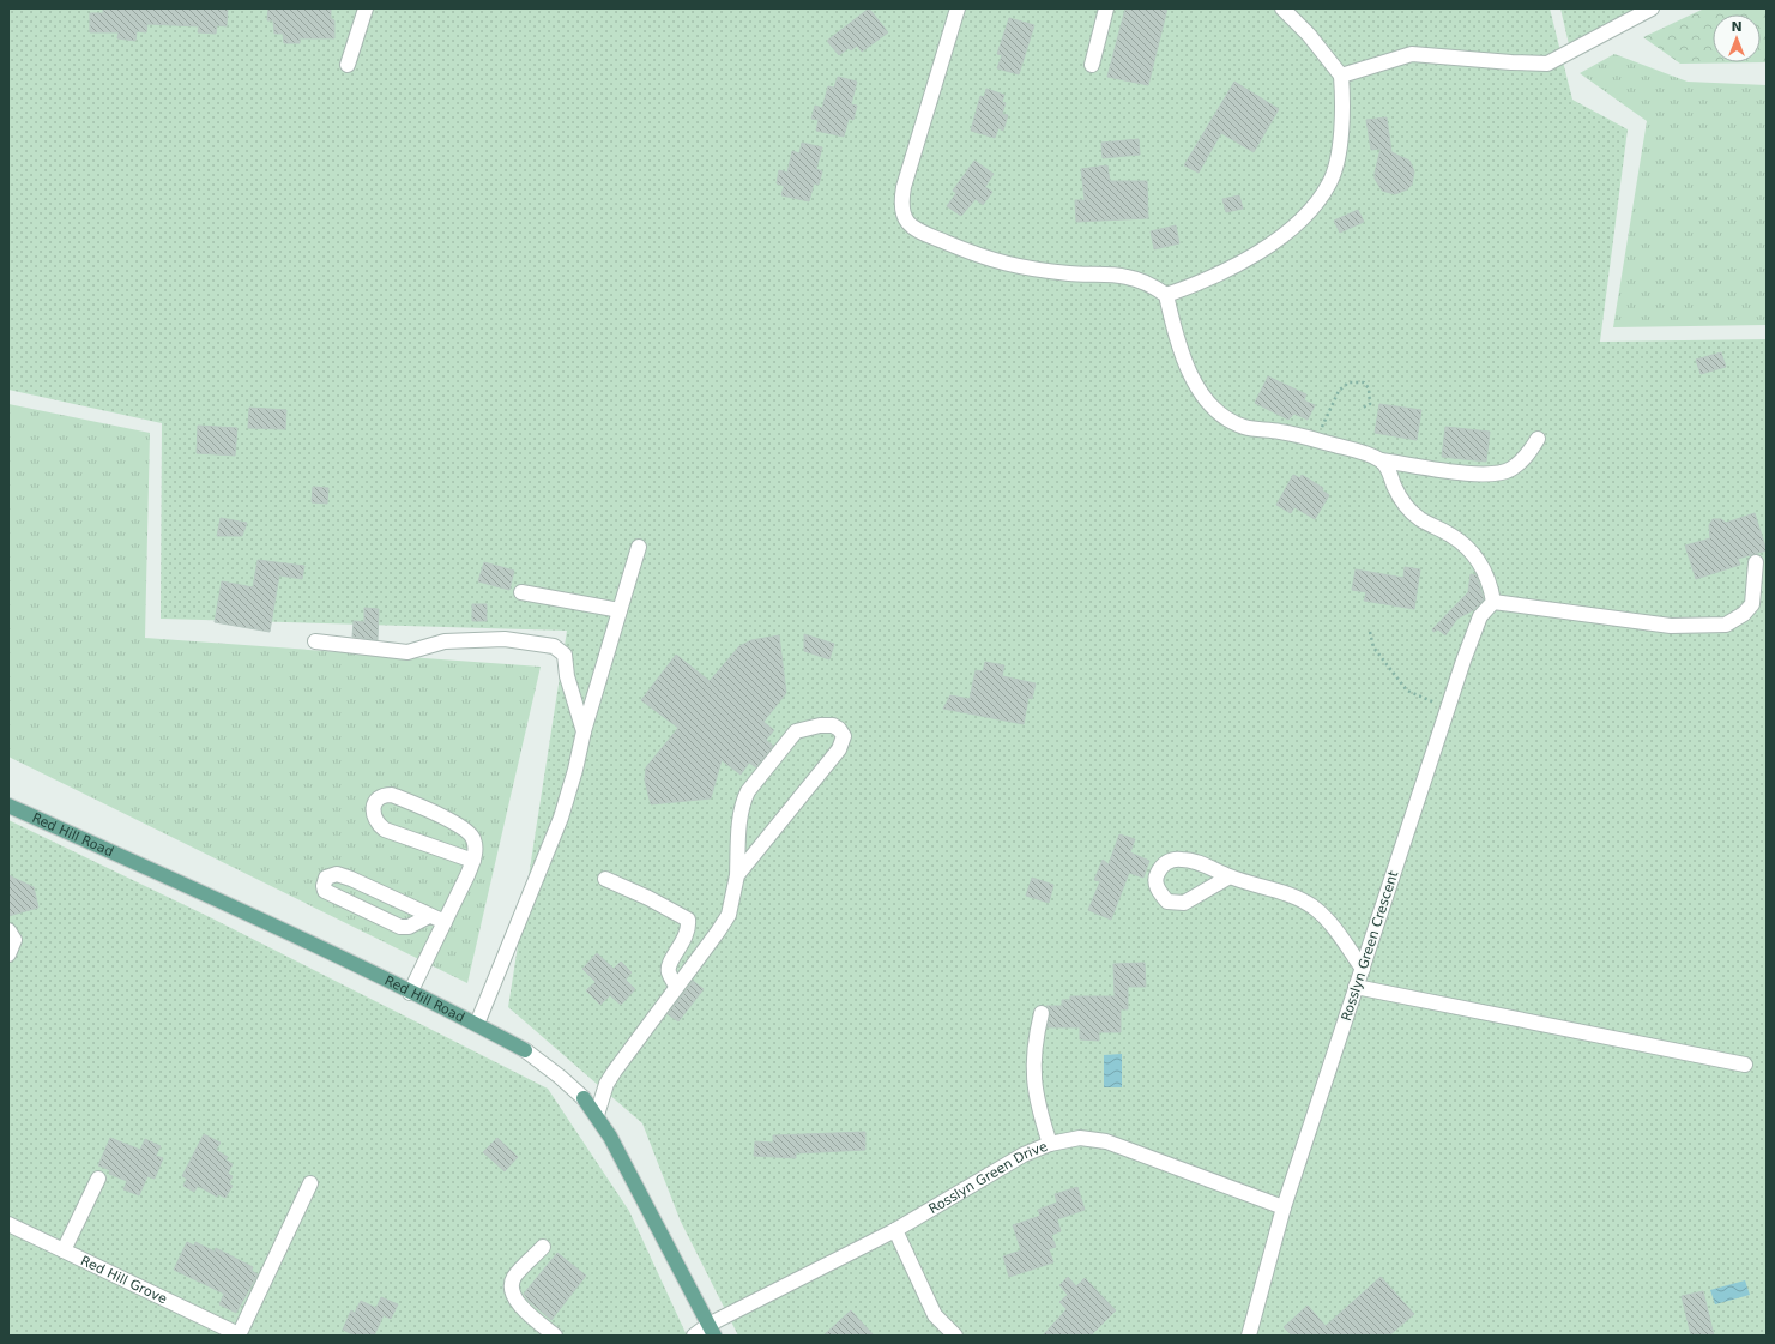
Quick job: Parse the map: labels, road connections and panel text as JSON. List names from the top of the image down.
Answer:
{
  "streets": {
    "main road": ["Red Hill Road"],
    "street": ["Rosslyn Green Crescent", "Rosslyn Green Drive", "Red Hill Grove"]
  },
  "crossings": [
    ["Red Hill Road", "Rosslyn Green Drive"],
    ["Rosslyn Green Crescent", "Rosslyn Green Drive"]
  ],
  "north": "top"
}
